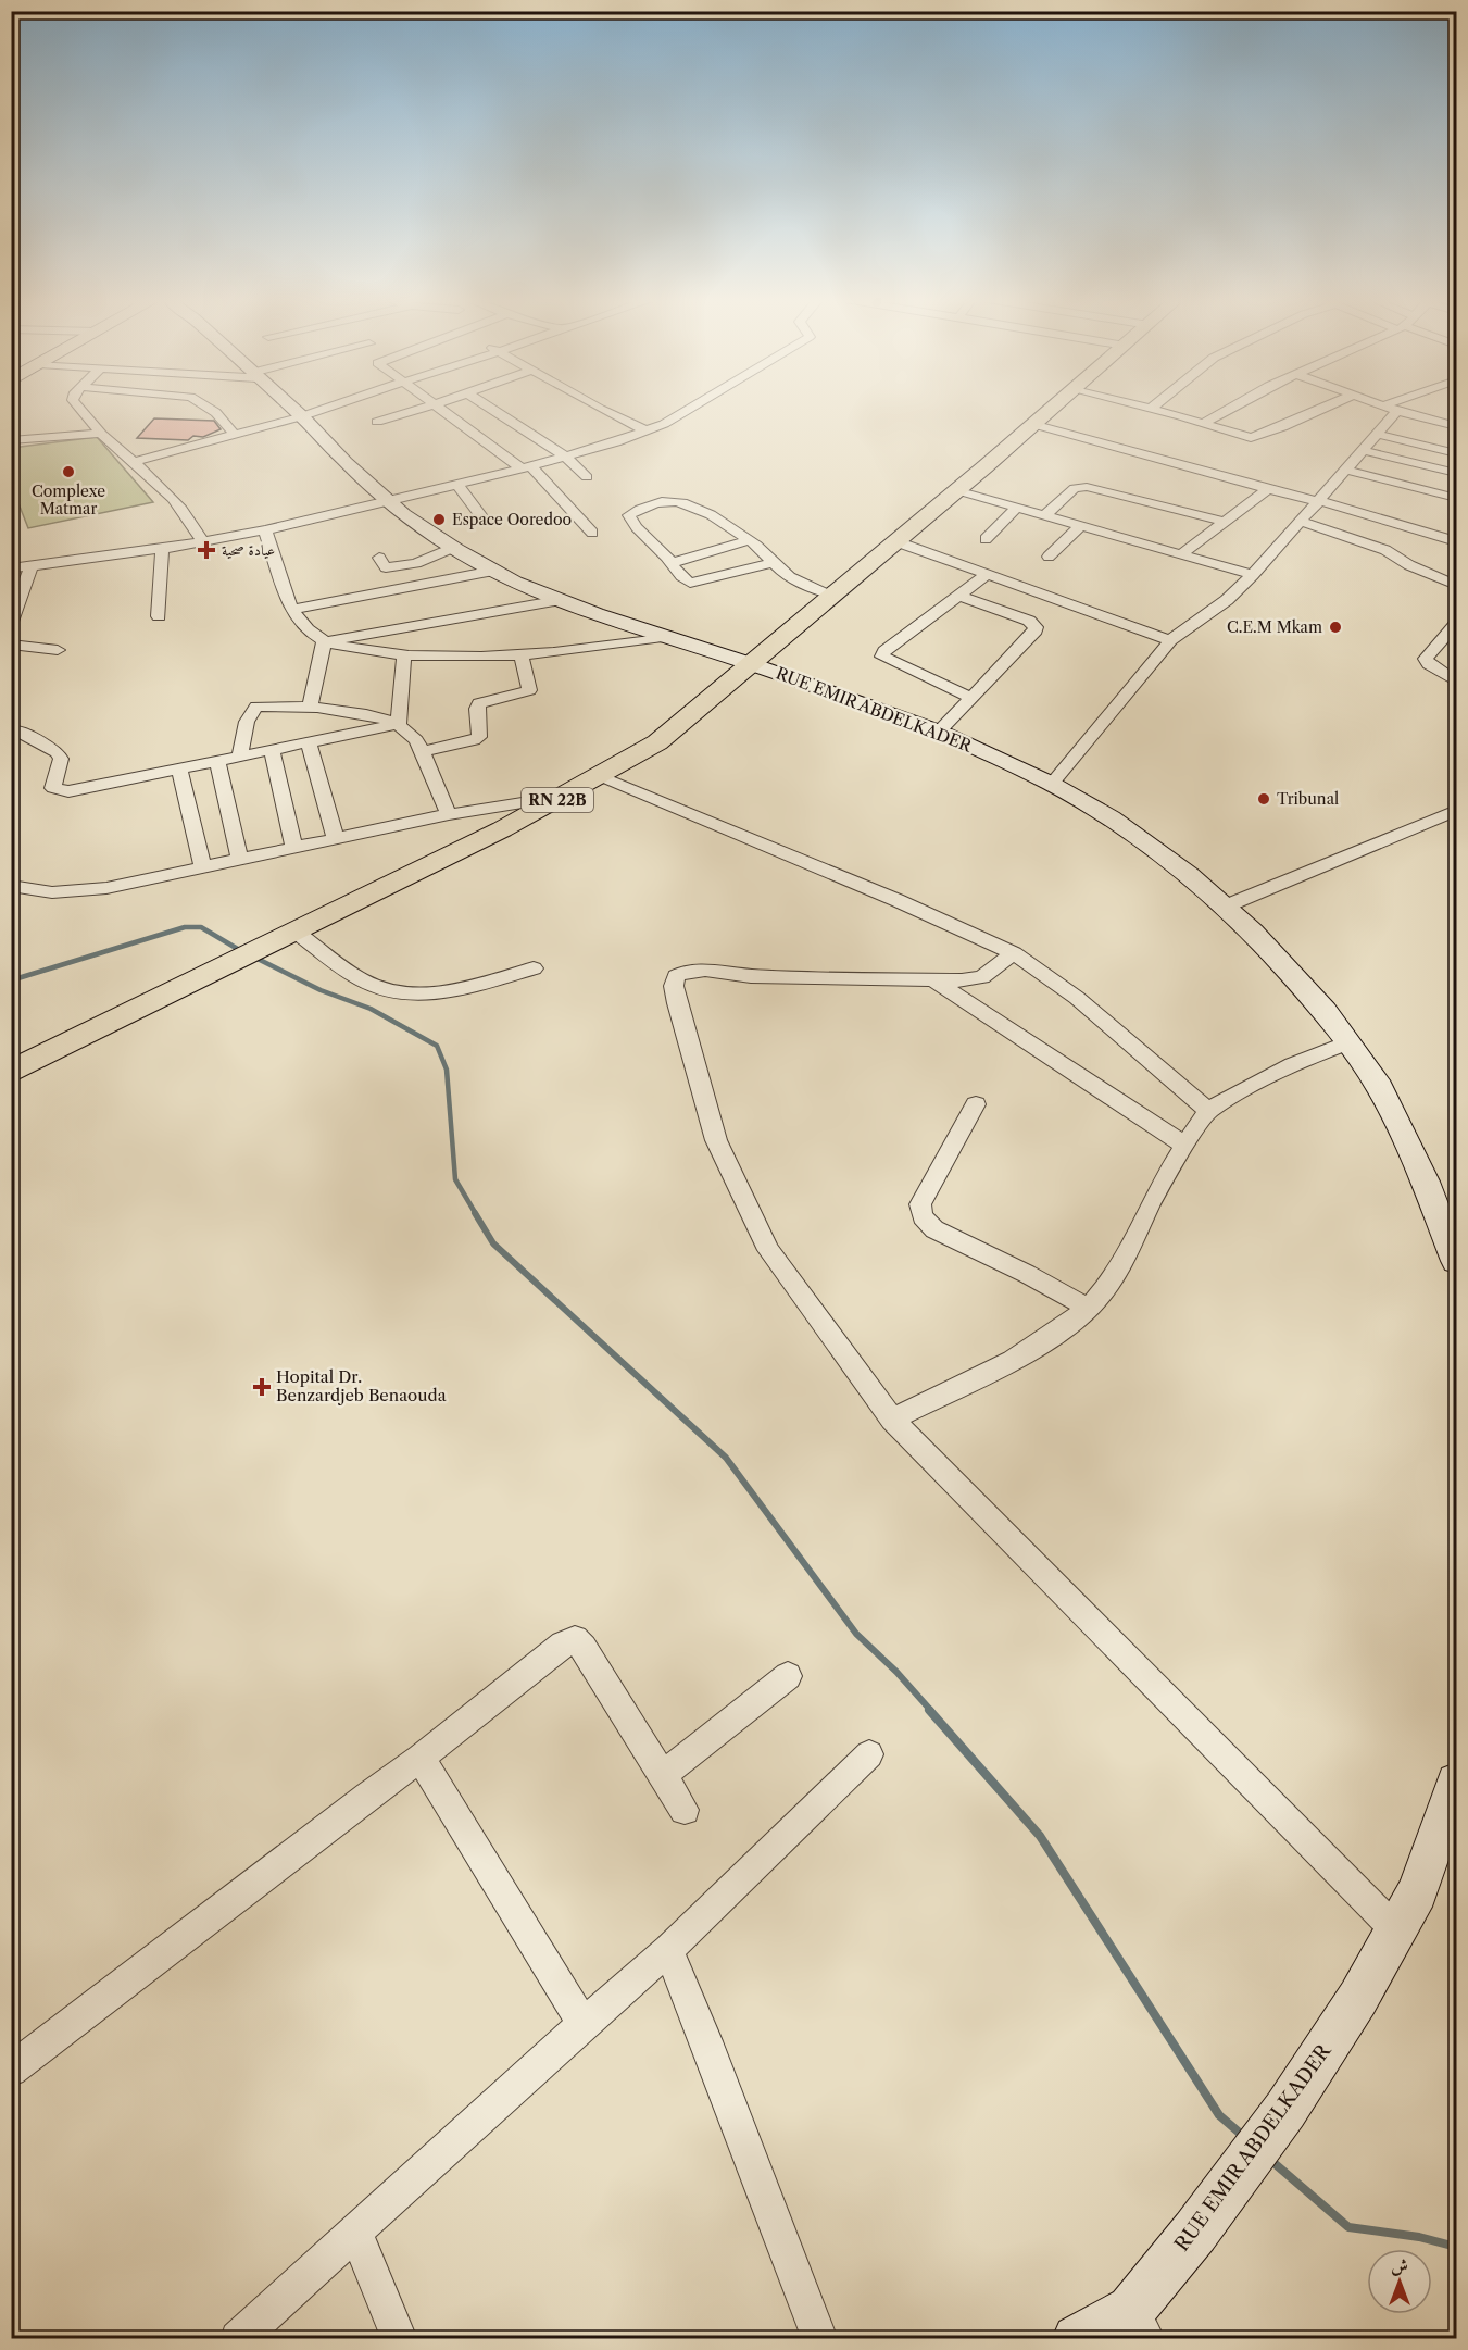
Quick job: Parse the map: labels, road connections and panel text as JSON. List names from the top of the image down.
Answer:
{
  "streets": {
    "main road": ["RUE EMIR ABDELKADER", "RN 22B"]
  },
  "crossings": [
    ["RUE EMIR ABDELKADER", "RN 22B"]
  ],
  "places": {
    "other": [
      "Complexe Matmar",
      "Espace Ooredoo",
      "C.E.M Mkam",
      "Tribunal"
    ],
    "health": ["عيادة صحية", "Hopital Dr. Benzardjeb Benaouda"]
  },
  "north": "top"
}
